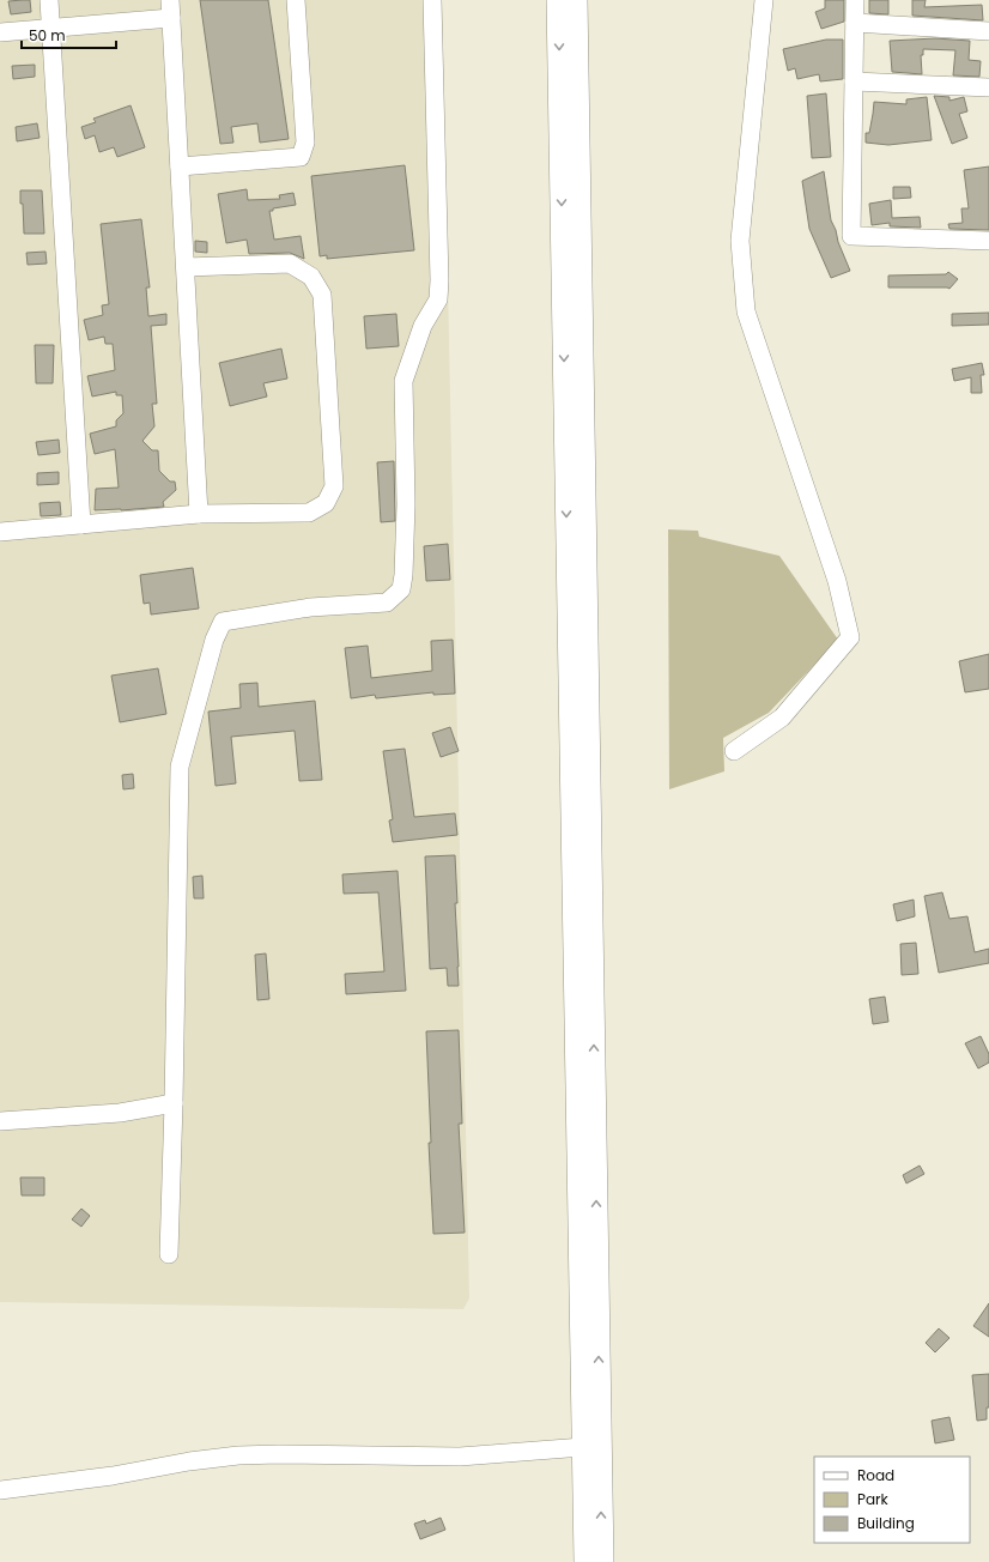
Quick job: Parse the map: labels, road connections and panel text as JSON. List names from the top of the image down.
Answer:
{
  "legend": ["Road", "Park", "Building"],
  "scale_bar": "50 m"
}
